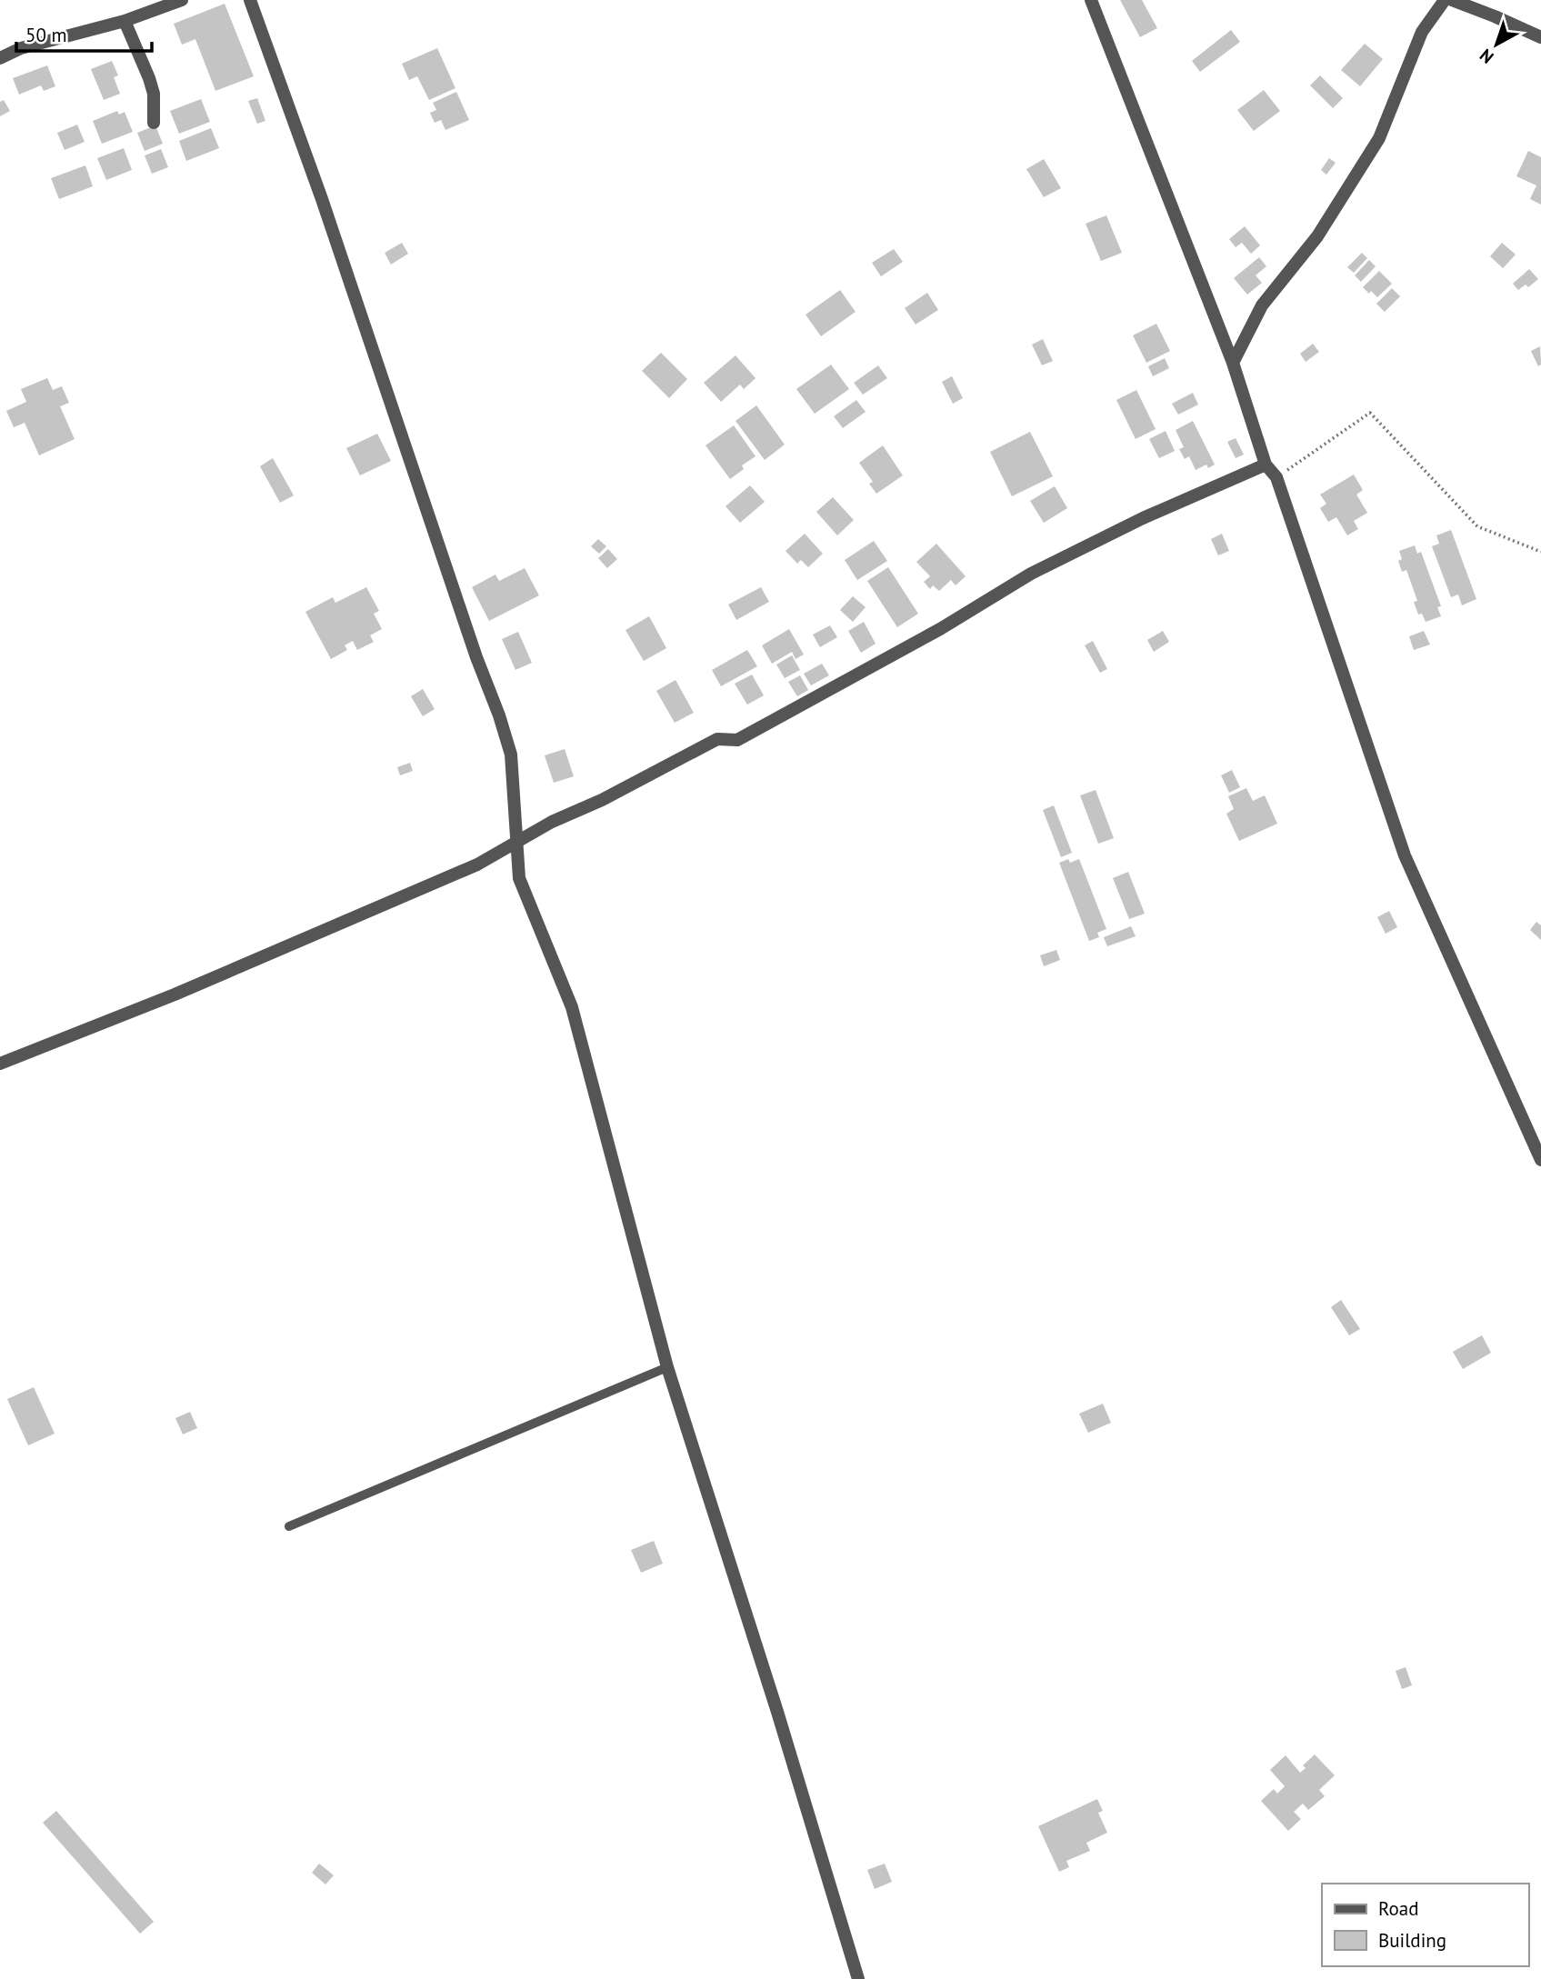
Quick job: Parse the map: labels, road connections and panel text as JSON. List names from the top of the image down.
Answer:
{
  "legend": ["Road", "Building"],
  "scale_bar": "50 m",
  "north": "bottom left"
}
